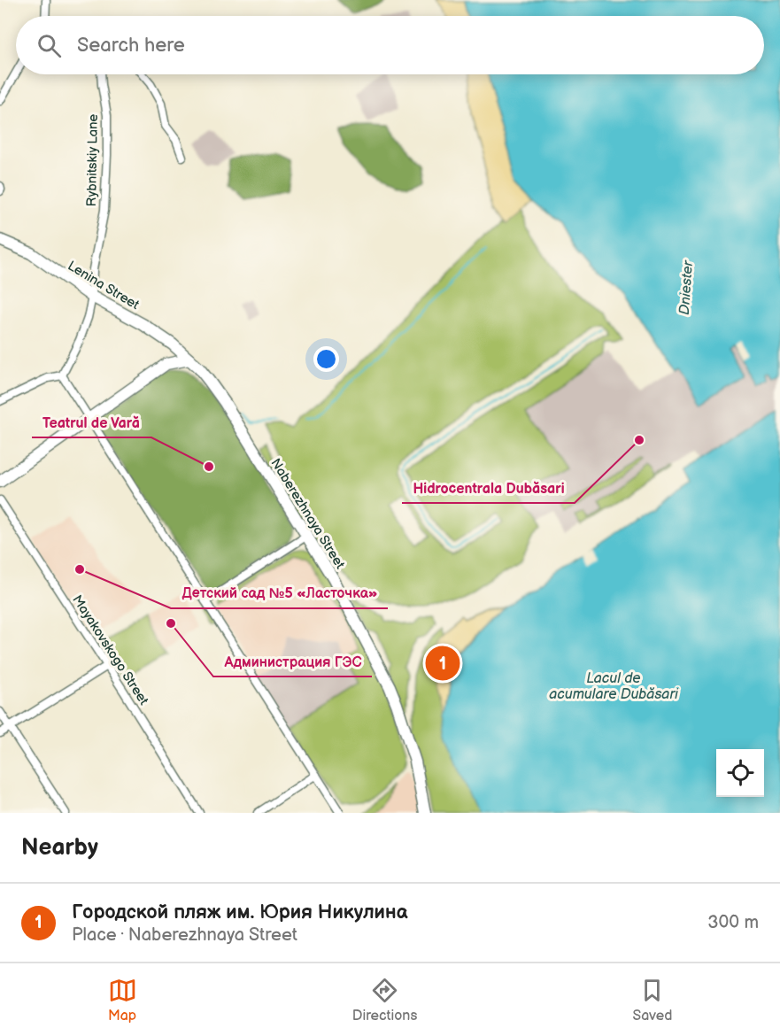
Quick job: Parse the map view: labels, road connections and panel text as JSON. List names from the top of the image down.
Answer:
{
  "streets": {
    "street": [
      "Rybnitskiy Lane",
      "Lenina Street",
      "Naberezhnaya Street",
      "Mayakovskogo Street"
    ]
  },
  "crossings": [
    ["Rybnitskiy Lane", "Lenina Street"],
    ["Lenina Street", "Naberezhnaya Street"]
  ],
  "water": ["Dniester", "Lacul de acumulare Dubăsari"],
  "places": [
    "Hidrocentrala Dubăsari",
    "Teatrul de Vară",
    "Детский сад №5 «Ласточка»",
    "Администрация ГЭС"
  ],
  "page": {
    "search": "Search here",
    "pins": "1",
    "heading": "Nearby",
    "list": [
      {
        "mark": "1",
        "name": "Городской пляж им. Юрия Никулина",
        "note": "Place · Naberezhnaya Street",
        "value": "300 m"
      }
    ],
    "nav": ["Map", "Directions", "Saved"]
  }
}
